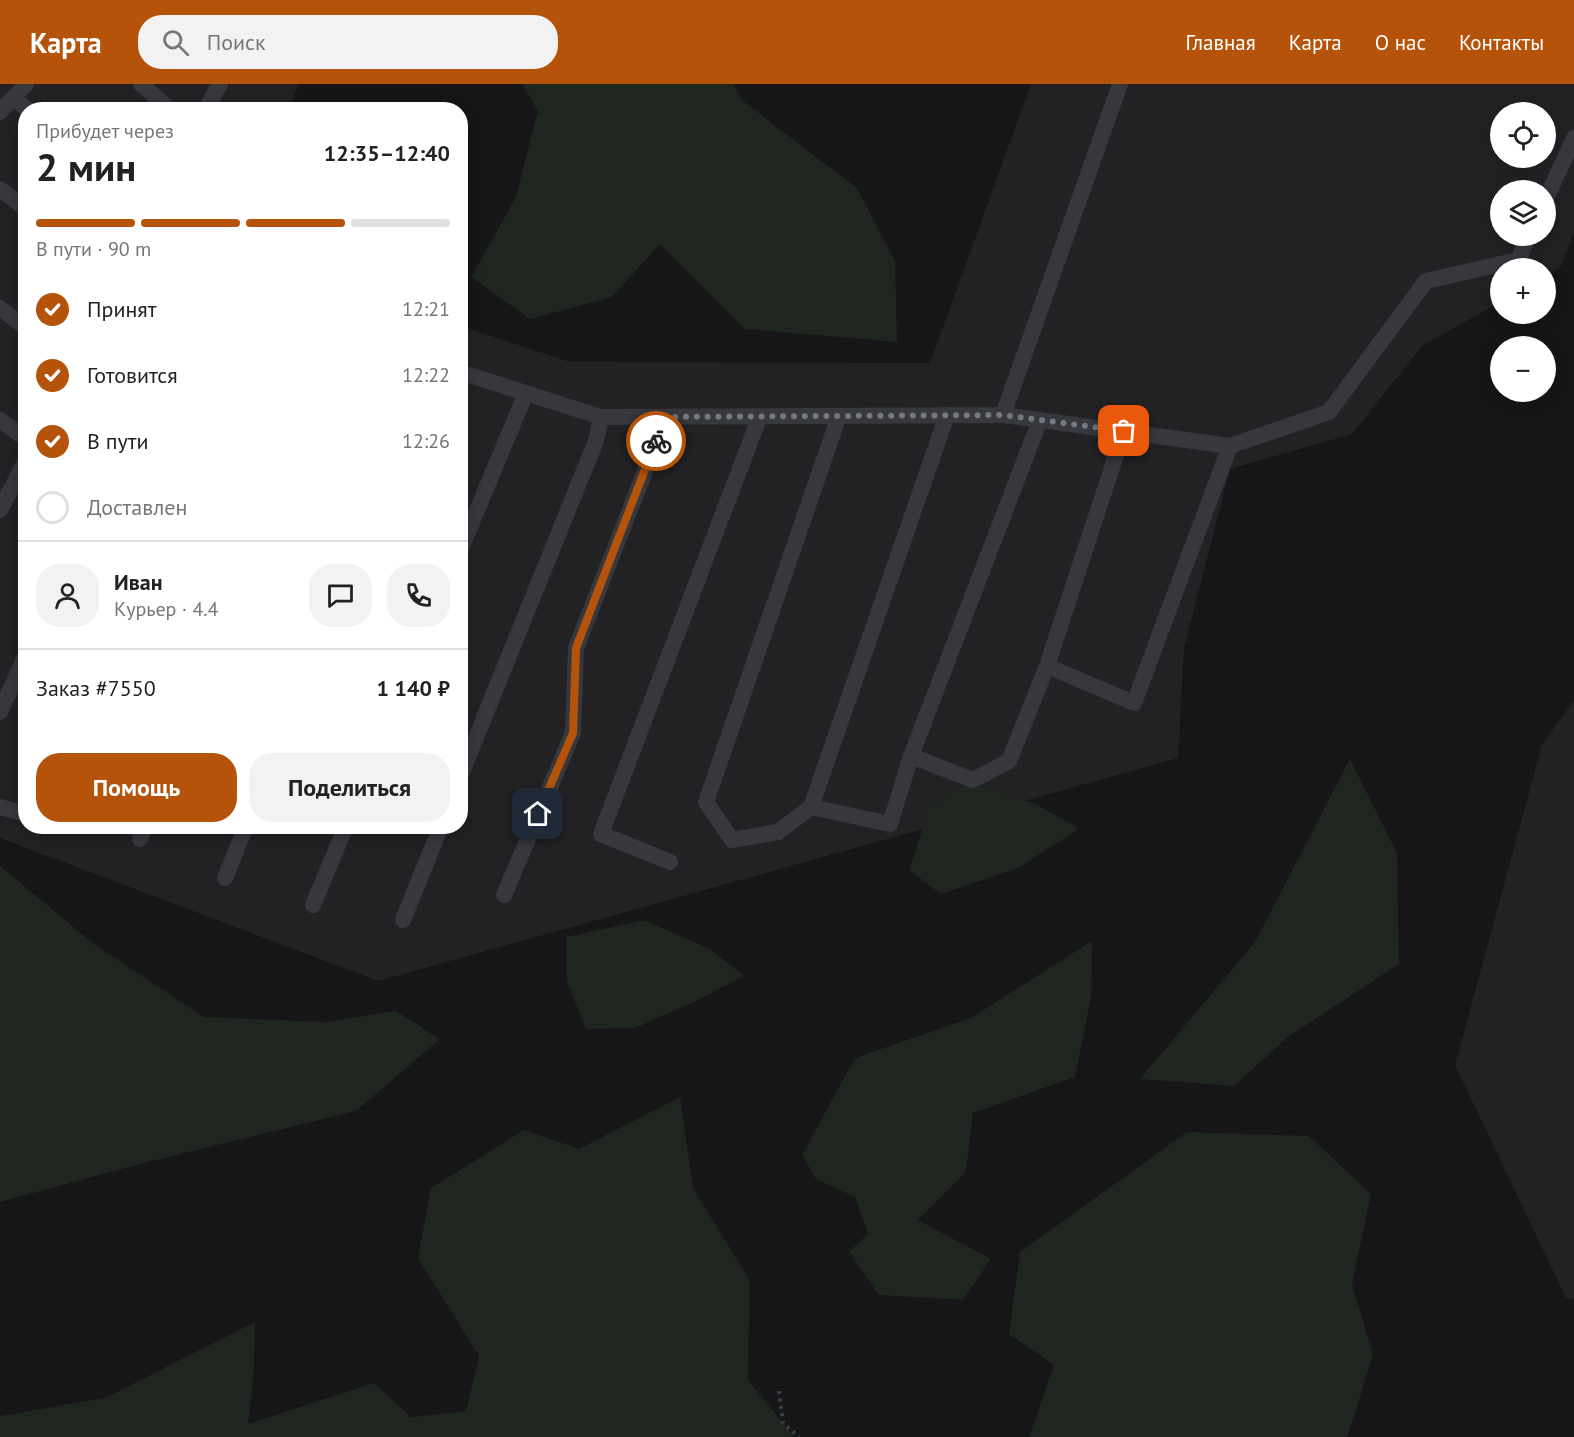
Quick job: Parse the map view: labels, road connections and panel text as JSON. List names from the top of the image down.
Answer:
{
  "page": {
    "header": "Карта",
    "search": "Поиск",
    "nav": [
      "Главная",
      "Карта",
      "О нас",
      "Контакты"
    ],
    "map_buttons": ["+", "−"],
    "heading": ["2 мин", "Прибудет через", "12:35–12:40"],
    "panel": [
      "Иван",
      "Курьер · 4.4",
      "Заказ #7550",
      "1 140 ₽"
    ],
    "bar": "В пути · 90 m",
    "list": [
      ["Принят", "12:21"],
      ["Готовится", "12:22"],
      ["В пути", "12:26"],
      "Доставлен"
    ],
    "buttons": ["Помощь", "Поделиться"]
  }
}
